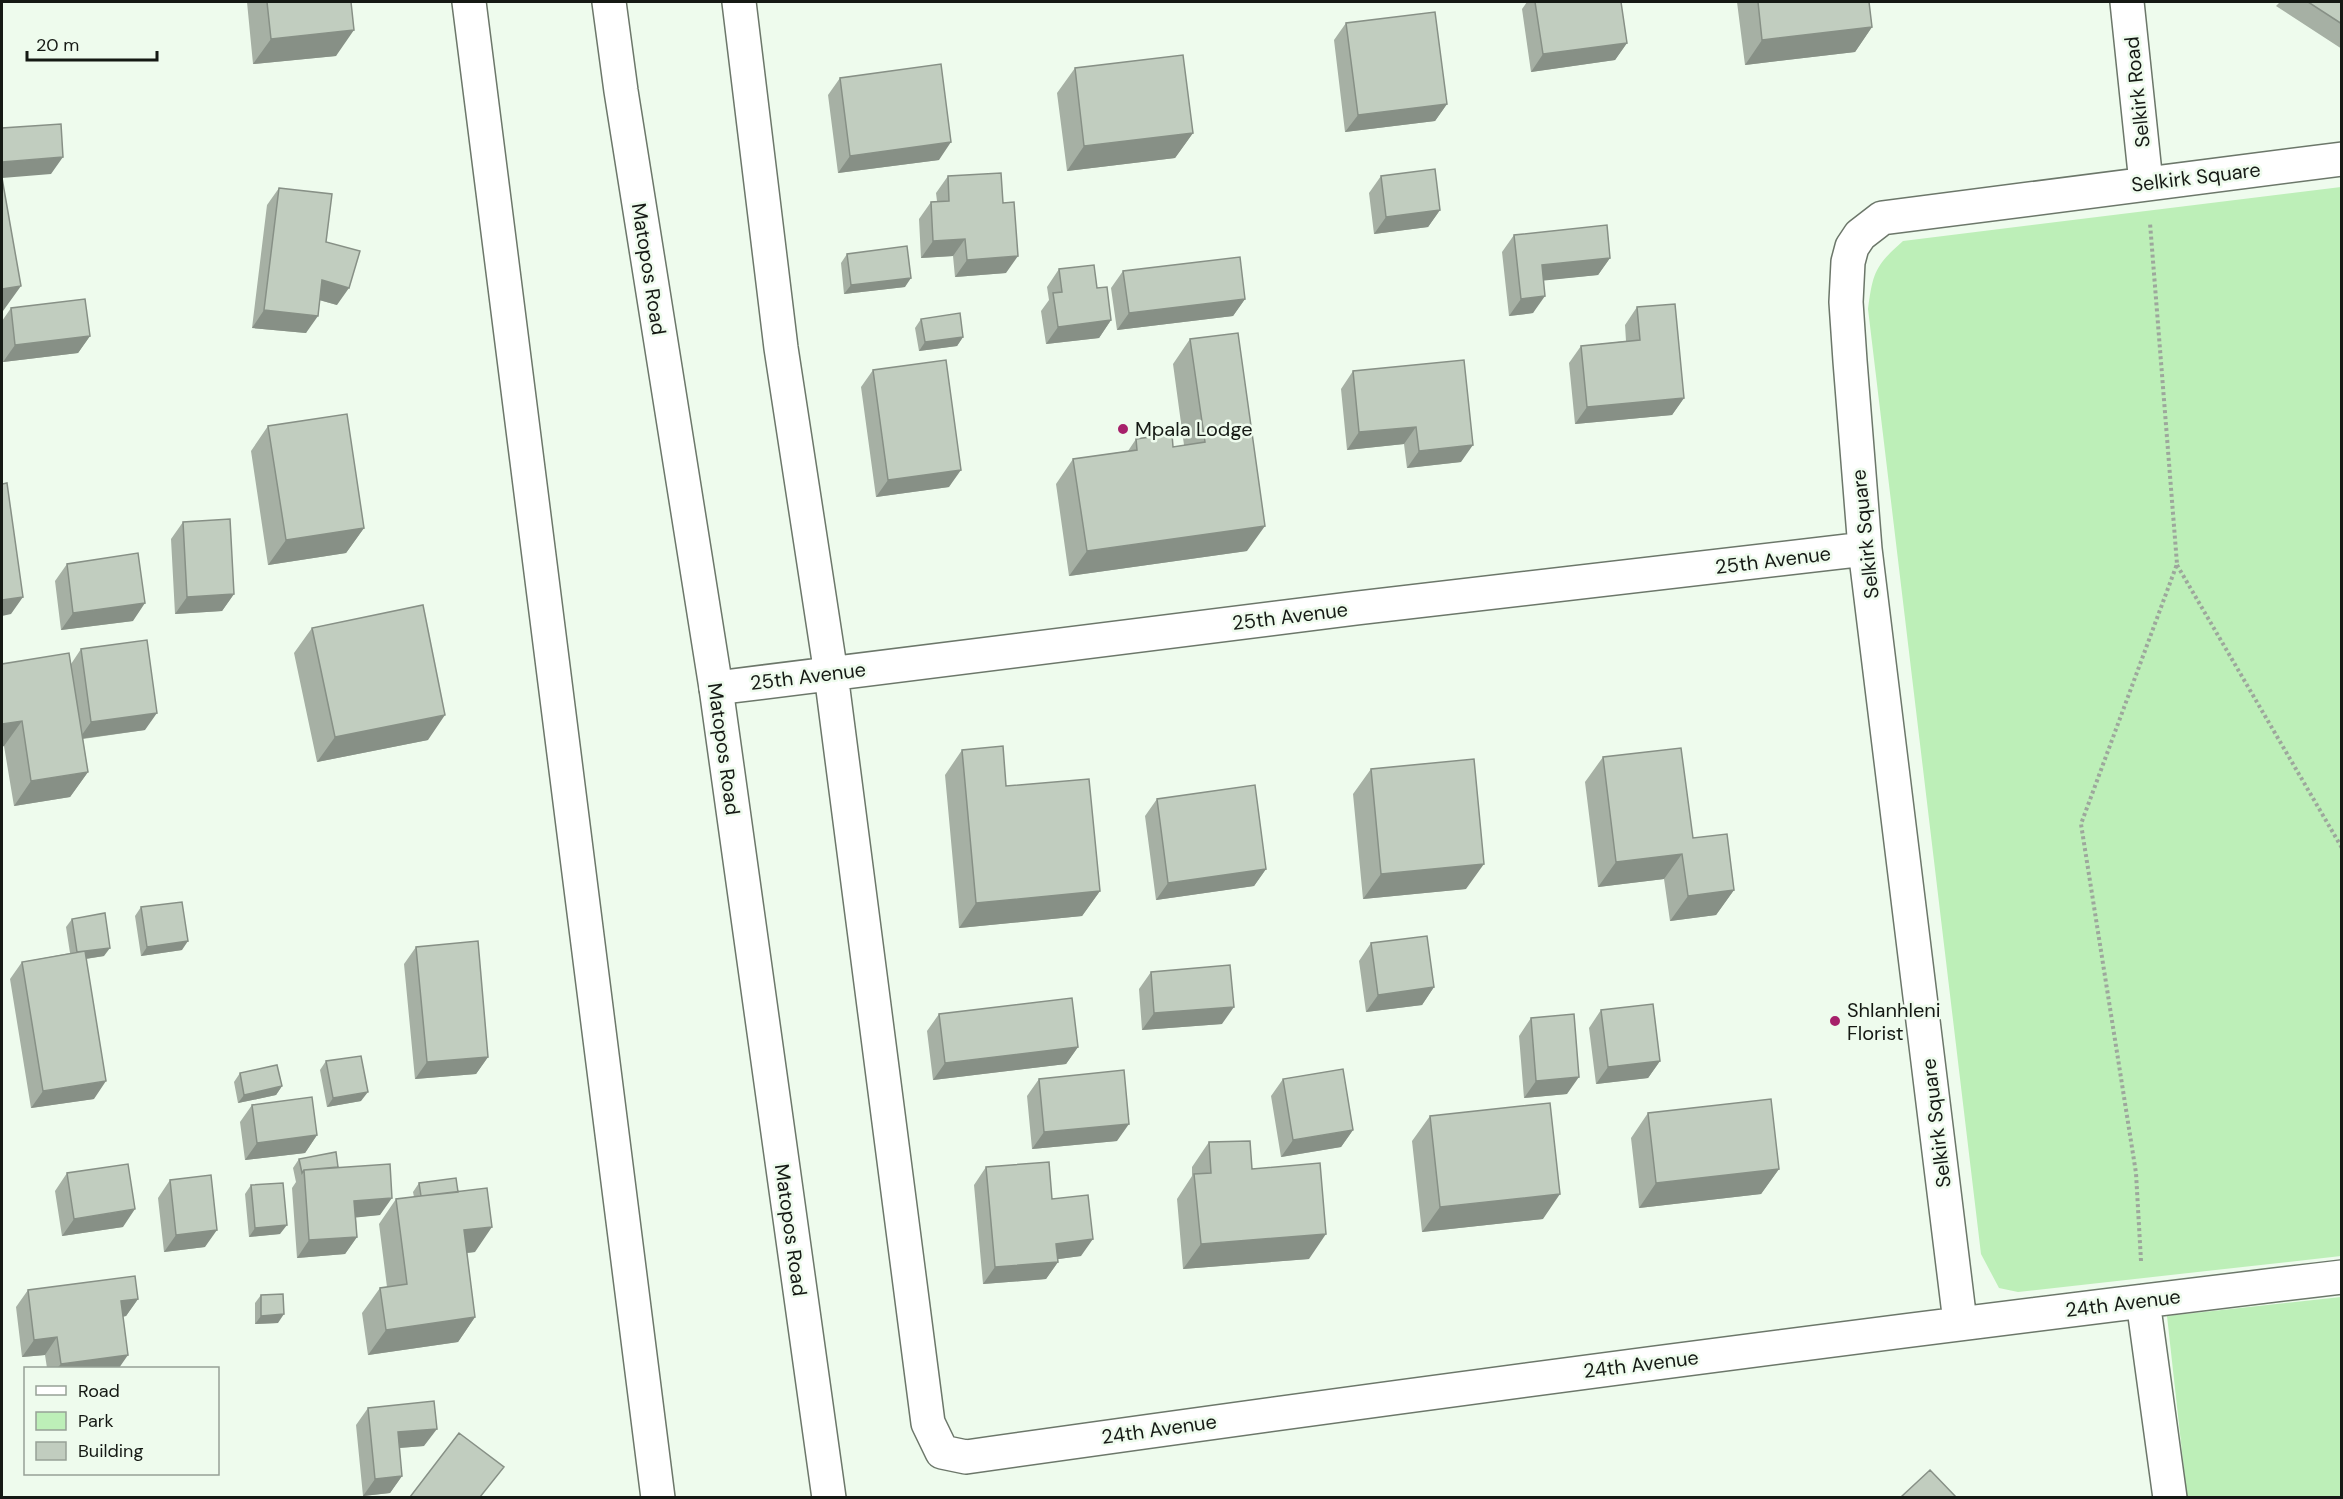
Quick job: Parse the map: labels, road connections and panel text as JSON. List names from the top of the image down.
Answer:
{
  "streets": {
    "street": [
      "Selkirk Road",
      "Selkirk Square",
      "Matopos Road",
      "25th Avenue",
      "24th Avenue"
    ]
  },
  "crossings": [
    ["Selkirk Road", "Selkirk Square"],
    ["Selkirk Square", "25th Avenue"],
    ["Selkirk Square", "24th Avenue"],
    ["Matopos Road", "25th Avenue"],
    ["25th Avenue", "24th Avenue"]
  ],
  "places": ["Mpala Lodge", "Shlanhleni Florist"],
  "legend": ["Road", "Park", "Building"],
  "scale_bar": "20 m"
}
